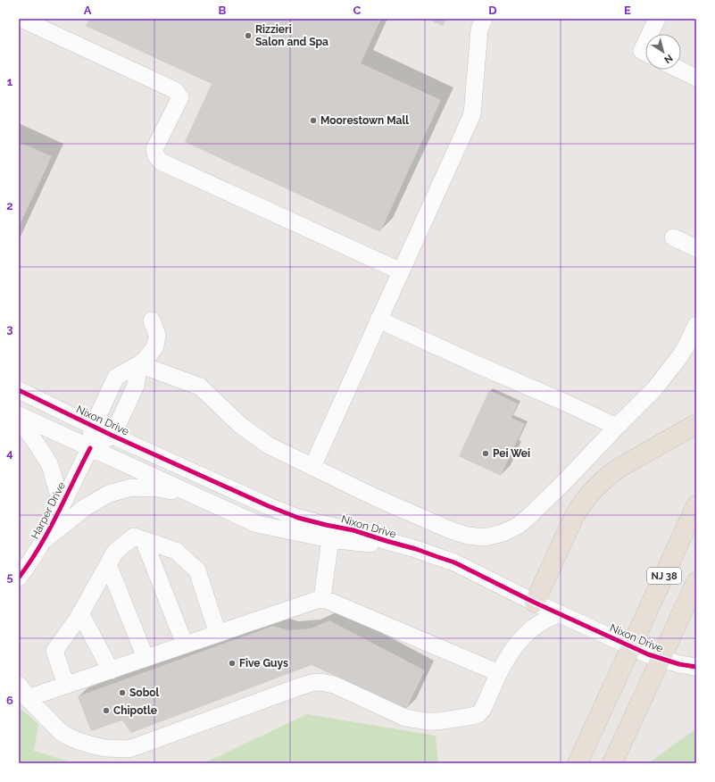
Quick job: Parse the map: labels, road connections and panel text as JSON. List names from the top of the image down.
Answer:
{
  "streets": {
    "highway": ["NJ 38"],
    "street": ["Nixon Drive", "Harper Drive"]
  },
  "crossings": [
    ["Nixon Drive", "Harper Drive"],
    ["Nixon Drive", "NJ 38"]
  ],
  "places": [
    "Rizzieri Salon and Spa",
    "Moorestown Mall",
    "Pei Wei",
    "Five Guys",
    "Sobol",
    "Chipotle"
  ],
  "north": "bottom right",
  "grid": {
    "columns": [
      "A",
      "B",
      "C",
      "D",
      "E"
    ],
    "rows": [
      "1",
      "2",
      "3",
      "4",
      "5",
      "6"
    ]
  }
}
